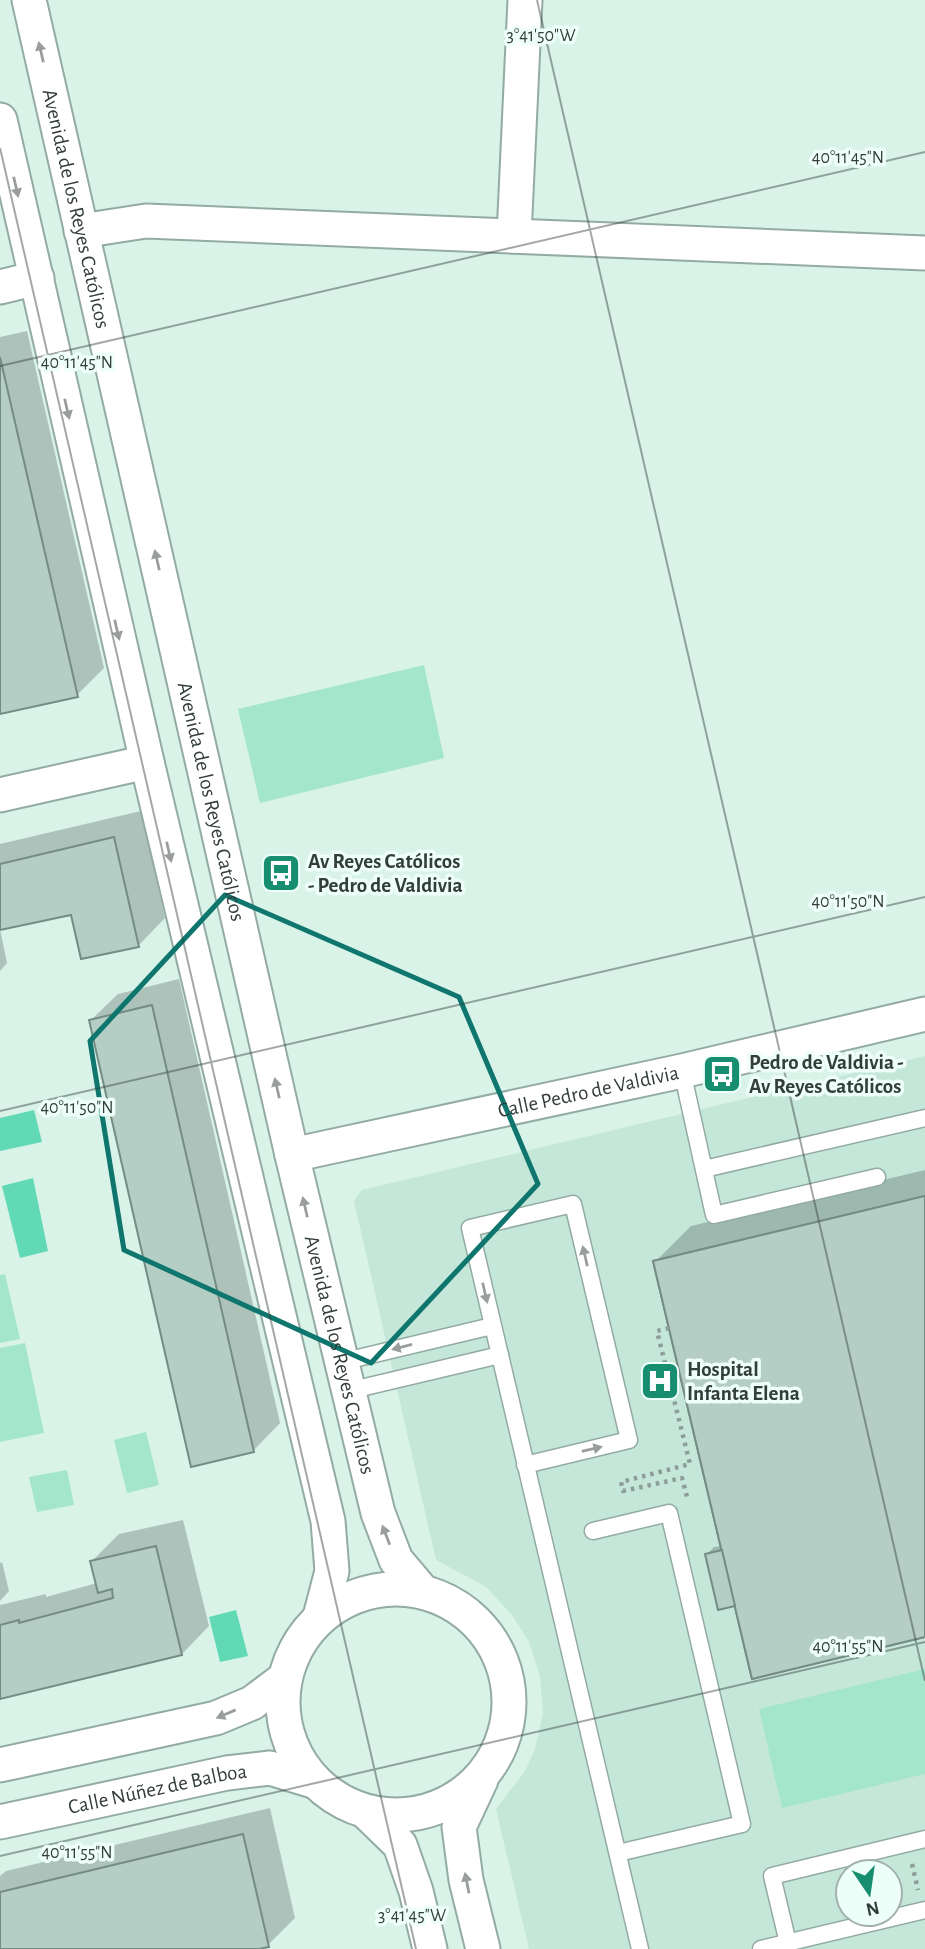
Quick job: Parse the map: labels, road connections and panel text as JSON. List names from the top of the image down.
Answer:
{
  "streets": {
    "street": ["Avenida de los Reyes Católicos", "Calle Pedro de Valdivia", "Calle Núñez de Balboa"]
  },
  "crossings": [
    ["Avenida de los Reyes Católicos", "Calle Pedro de Valdivia"],
    ["Avenida de los Reyes Católicos", "Calle Núñez de Balboa"]
  ],
  "places": {
    "bus stop": ["Av Reyes Católicos - Pedro de Valdivia", "Pedro de Valdivia - Av Reyes Católicos"],
    "hospital": ["Hospital Infanta Elena"]
  },
  "north": "bottom",
  "coordinates": [
    "3°41'50\"W",
    "40°11'45\"N",
    "40°11'50\"N",
    "40°11'55\"N",
    "3°41'45\"W"
  ]
}
